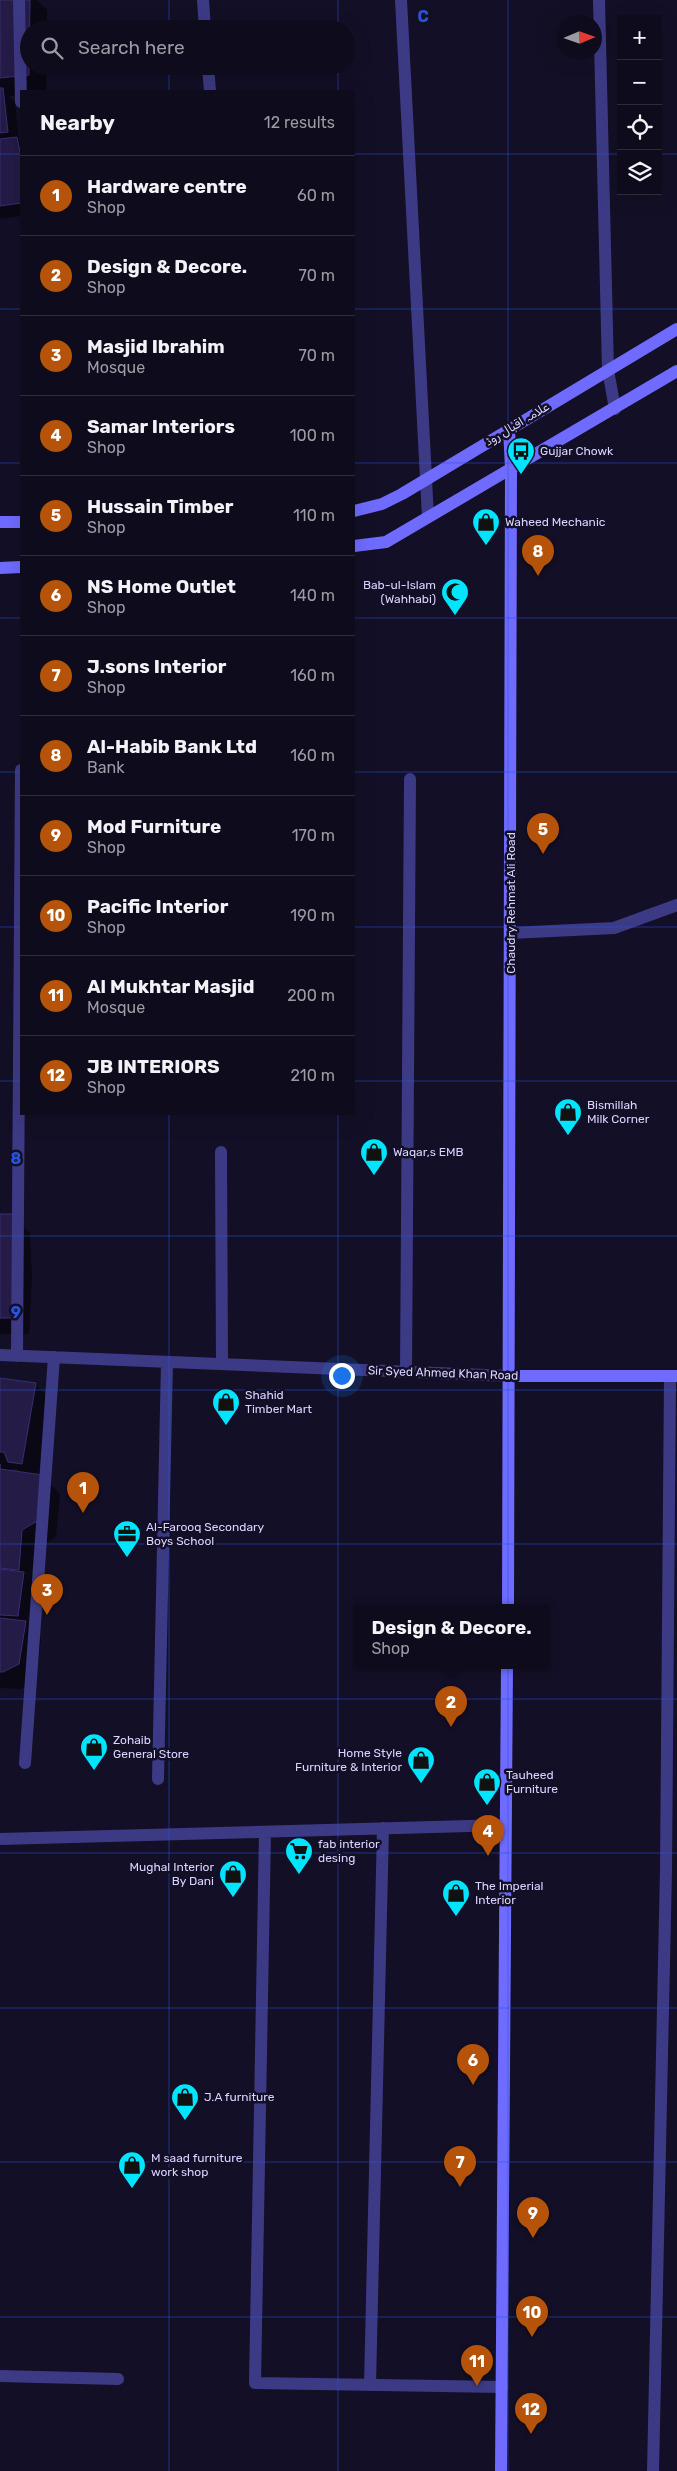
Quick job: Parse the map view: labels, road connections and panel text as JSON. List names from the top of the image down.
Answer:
{
  "streets": {
    "street": ["علامہ اقبال روڈ", "Chaudry Rehmat Ali Road", "Sir Syed Ahmed Khan Road"]
  },
  "crossings": [
    ["علامہ اقبال روڈ", "Chaudry Rehmat Ali Road"],
    ["Chaudry Rehmat Ali Road", "Sir Syed Ahmed Khan Road"]
  ],
  "places": {
    "bus stop": ["Gujjar Chowk"],
    "shop": [
      "Waheed Mechanic",
      "Bismillah Milk Corner",
      "Waqar,s EMB",
      "Shahid Timber Mart",
      "Zohaib General Store",
      "Home Style Furniture & Interior",
      "Tauheed Furniture",
      "Mughal Interior By Dani",
      "The Imperial Interior",
      "J.A furniture",
      "M saad furniture work shop"
    ],
    "mosque": ["Bab-ul-Islam (Wahhabi)"],
    "office": ["Al-Farooq Secondary Boys School"],
    "supermarket": ["fab interior desing"]
  },
  "north": "right",
  "page": {
    "map_buttons": ["+", "−"],
    "search": "Search here",
    "heading": ["Nearby", "12 results"],
    "list": [
      {
        "mark": "1",
        "name": "Hardware centre",
        "note": "Shop",
        "value": "60 m"
      },
      {
        "mark": "2",
        "name": "Design & Decore.",
        "note": "Shop",
        "value": "70 m"
      },
      {
        "mark": "3",
        "name": "Masjid Ibrahim",
        "note": "Mosque",
        "value": "70 m"
      },
      {
        "mark": "4",
        "name": "Samar Interiors",
        "note": "Shop",
        "value": "100 m"
      },
      {
        "mark": "5",
        "name": "Hussain Timber",
        "note": "Shop",
        "value": "110 m"
      },
      {
        "mark": "6",
        "name": "NS Home Outlet",
        "note": "Shop",
        "value": "140 m"
      },
      {
        "mark": "7",
        "name": "J.sons Interior",
        "note": "Shop",
        "value": "160 m"
      },
      {
        "mark": "8",
        "name": "Al-Habib Bank Ltd",
        "note": "Bank",
        "value": "160 m"
      },
      {
        "mark": "9",
        "name": "Mod Furniture",
        "note": "Shop",
        "value": "170 m"
      },
      {
        "mark": "10",
        "name": "Pacific Interior",
        "note": "Shop",
        "value": "190 m"
      },
      {
        "mark": "11",
        "name": "Al Mukhtar Masjid",
        "note": "Mosque",
        "value": "200 m"
      },
      {
        "mark": "12",
        "name": "JB INTERIORS",
        "note": "Shop",
        "value": "210 m"
      }
    ],
    "pins": [
      "8",
      "5",
      "1",
      "3",
      "2",
      "4",
      "6",
      "7",
      "9",
      "10",
      "11",
      "12"
    ],
    "popup": ["Design & Decore.", "Shop"]
  },
  "grid": {
    "columns": ["C"],
    "rows": ["8", "9"]
  }
}
